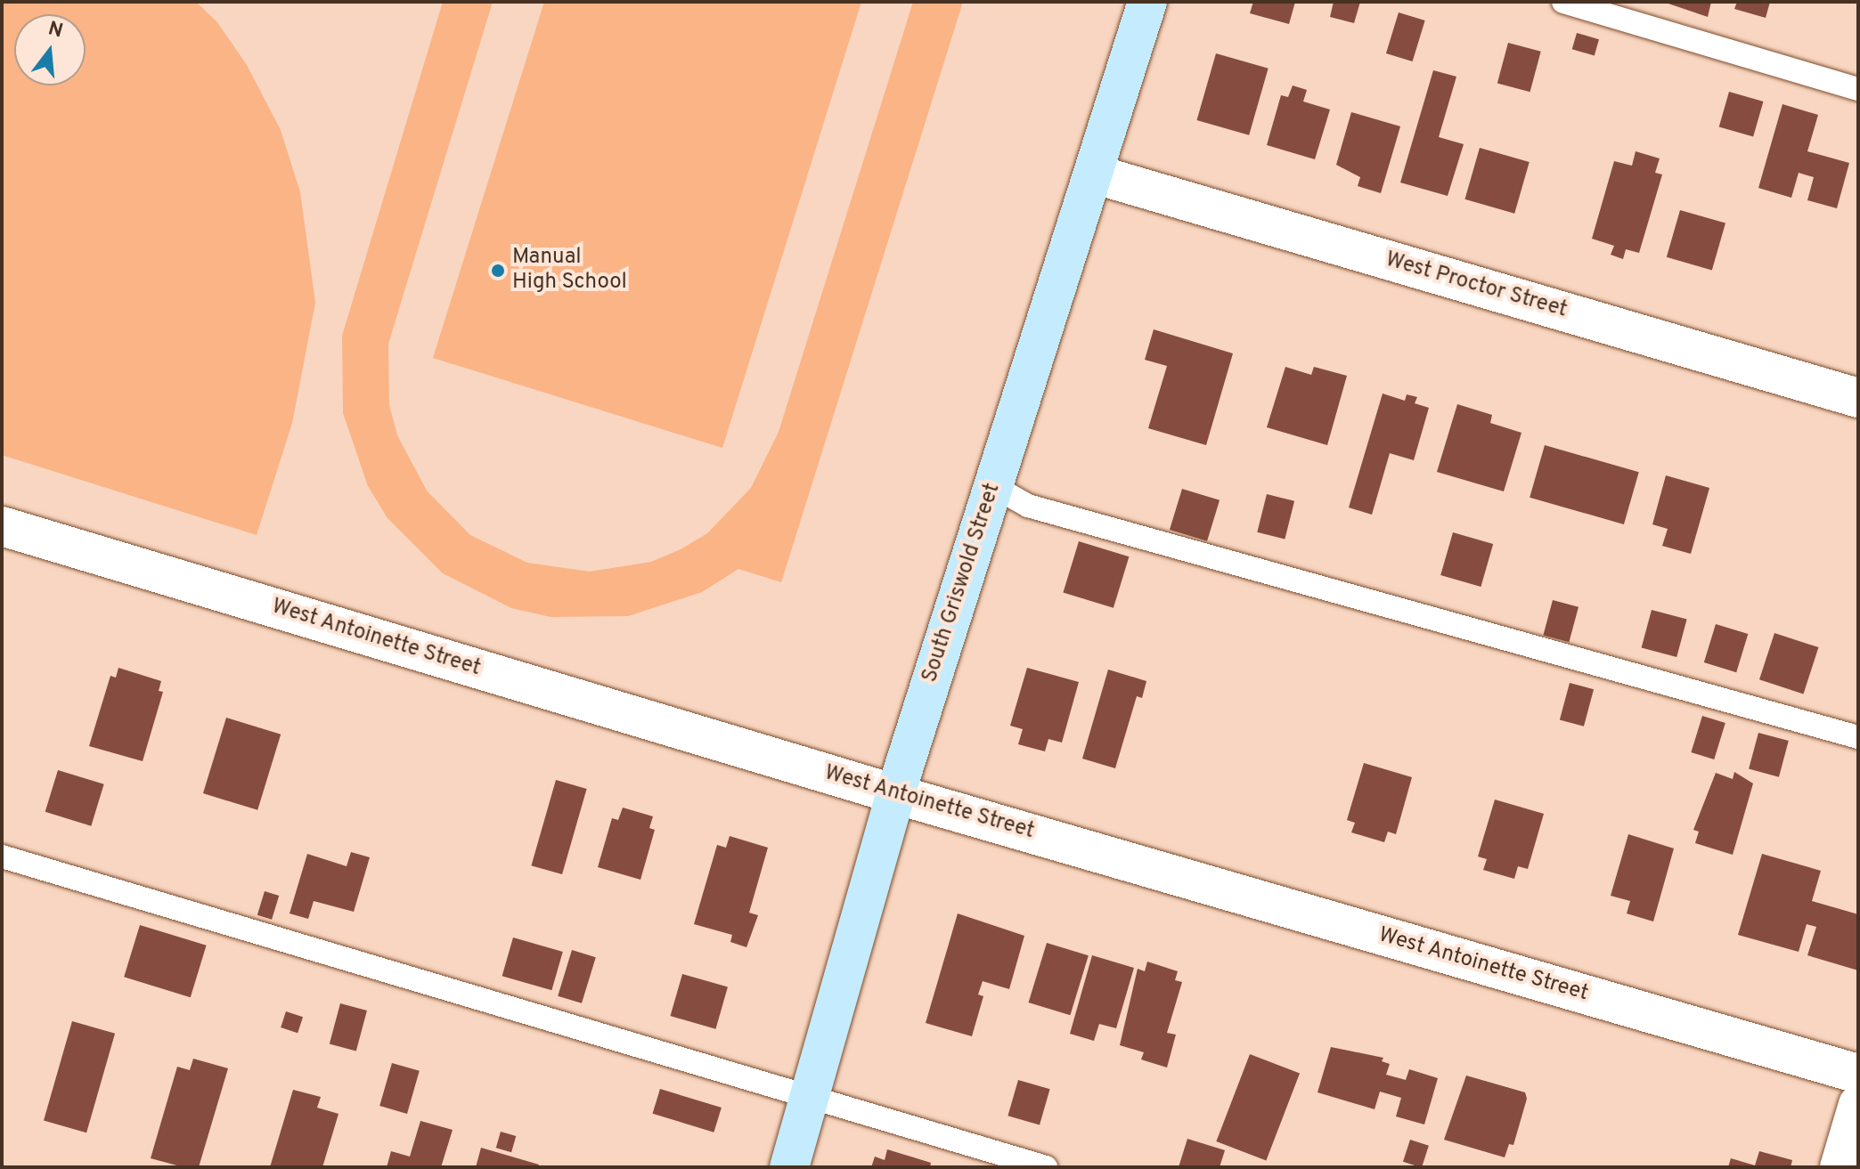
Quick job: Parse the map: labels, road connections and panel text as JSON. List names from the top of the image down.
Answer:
{
  "streets": {
    "street": ["West Proctor Street", "South Griswold Street", "West Antoinette Street"]
  },
  "crossings": [
    ["West Proctor Street", "South Griswold Street"],
    ["South Griswold Street", "West Antoinette Street"]
  ],
  "places": ["Manual High School"],
  "north": "top"
}
